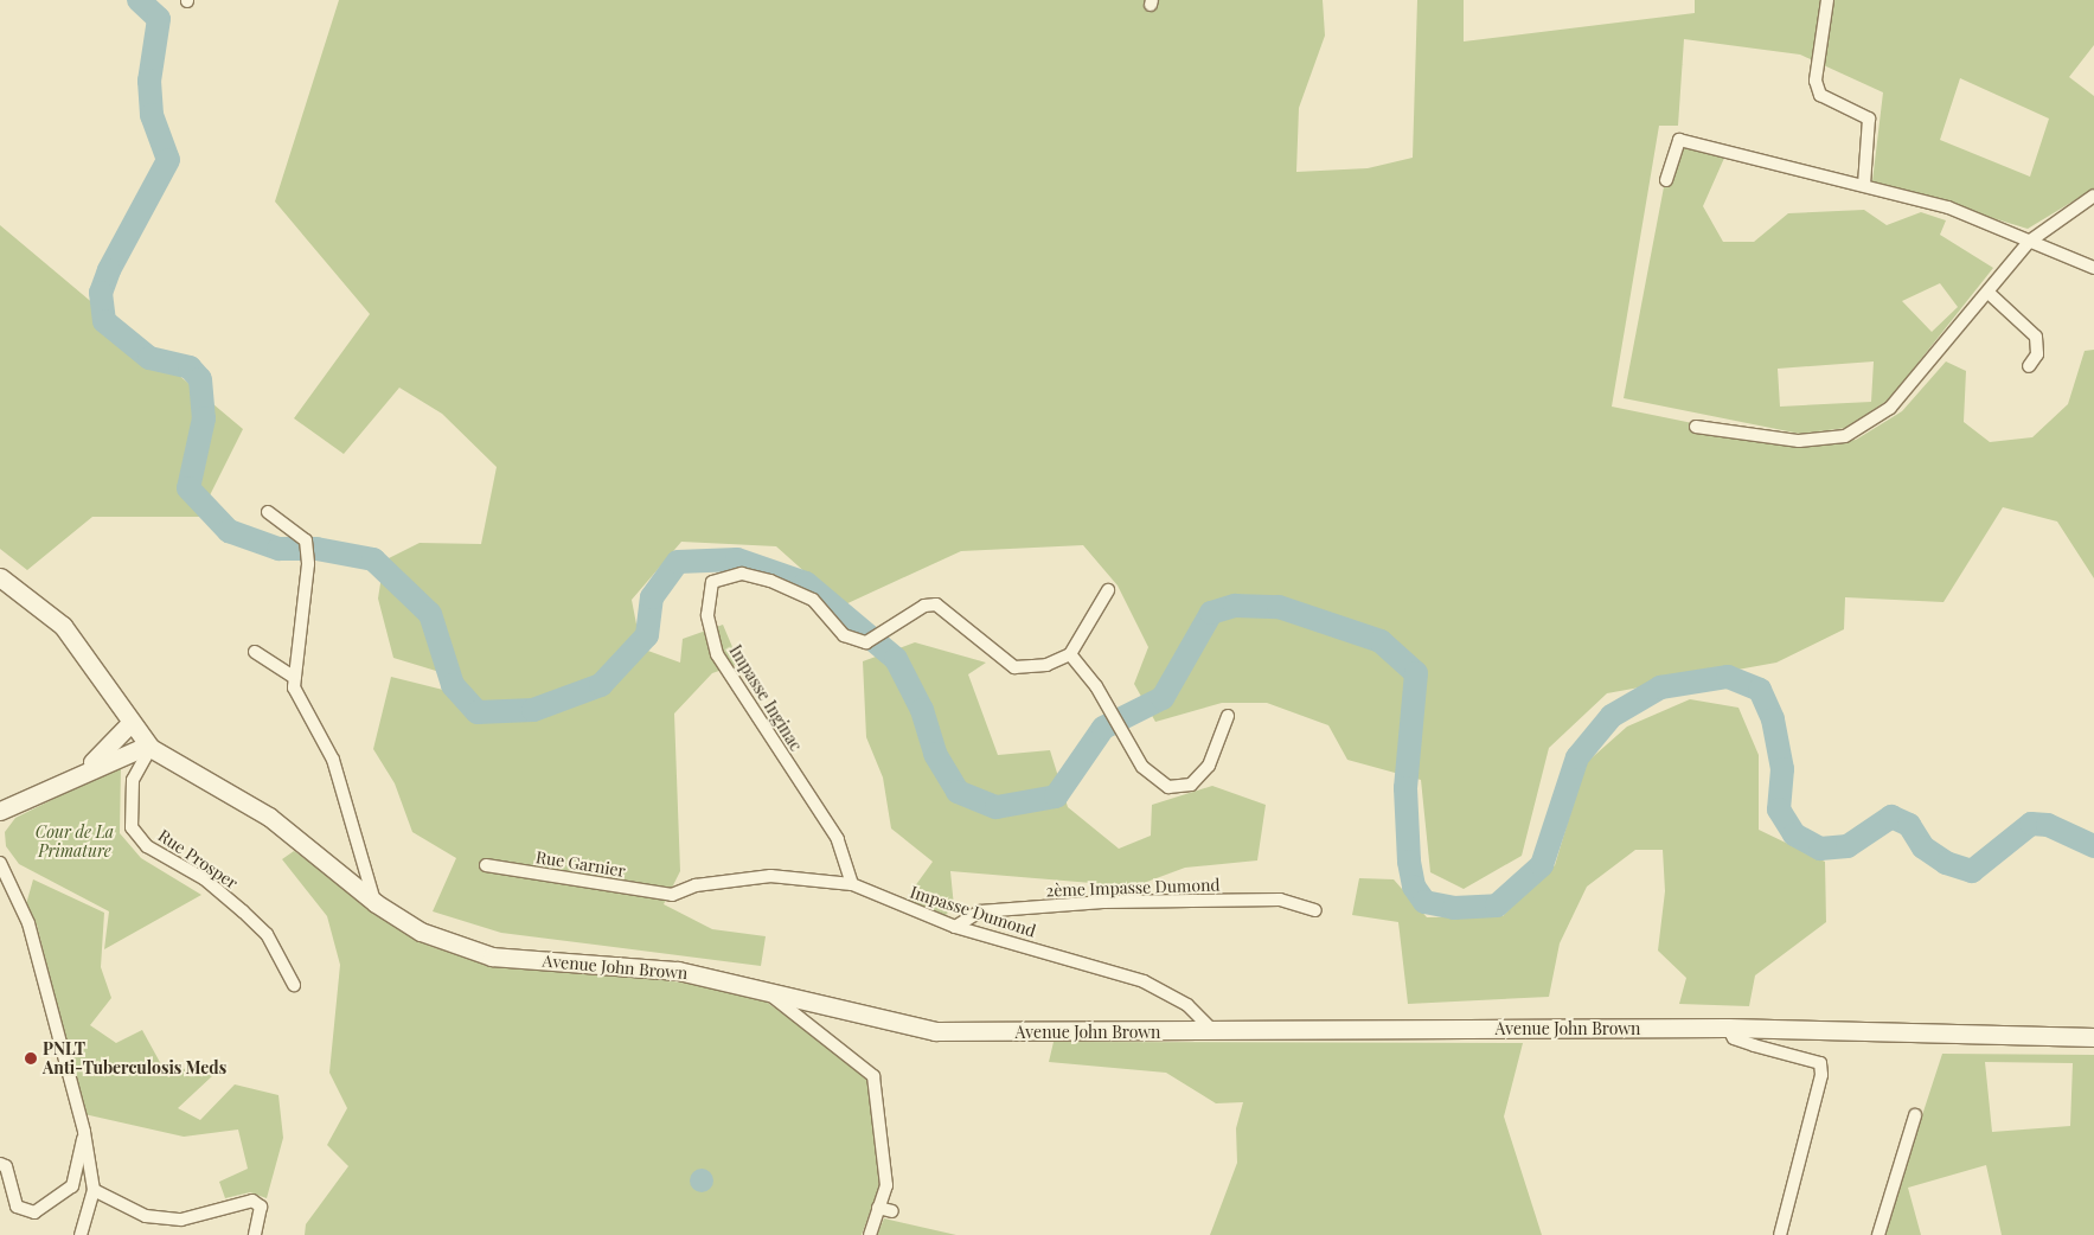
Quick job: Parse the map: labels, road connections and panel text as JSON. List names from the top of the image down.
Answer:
{
  "streets": {
    "main road": ["Avenue John Brown"],
    "street": [
      "Impasse Inginac",
      "Rue Prosper",
      "Rue Garnier",
      "2ème Impasse Dumond",
      "Impasse Dumond"
    ]
  },
  "crossings": [
    ["Impasse Inginac", "Impasse Dumond"],
    ["Rue Prosper", "Avenue John Brown"],
    ["Rue Garnier", "Impasse Dumond"],
    ["2ème Impasse Dumond", "Impasse Dumond"],
    ["Impasse Dumond", "Avenue John Brown"]
  ],
  "parks": ["Cour de La Primature"],
  "places": ["PNLT Anti-Tuberculosis Meds"]
}
